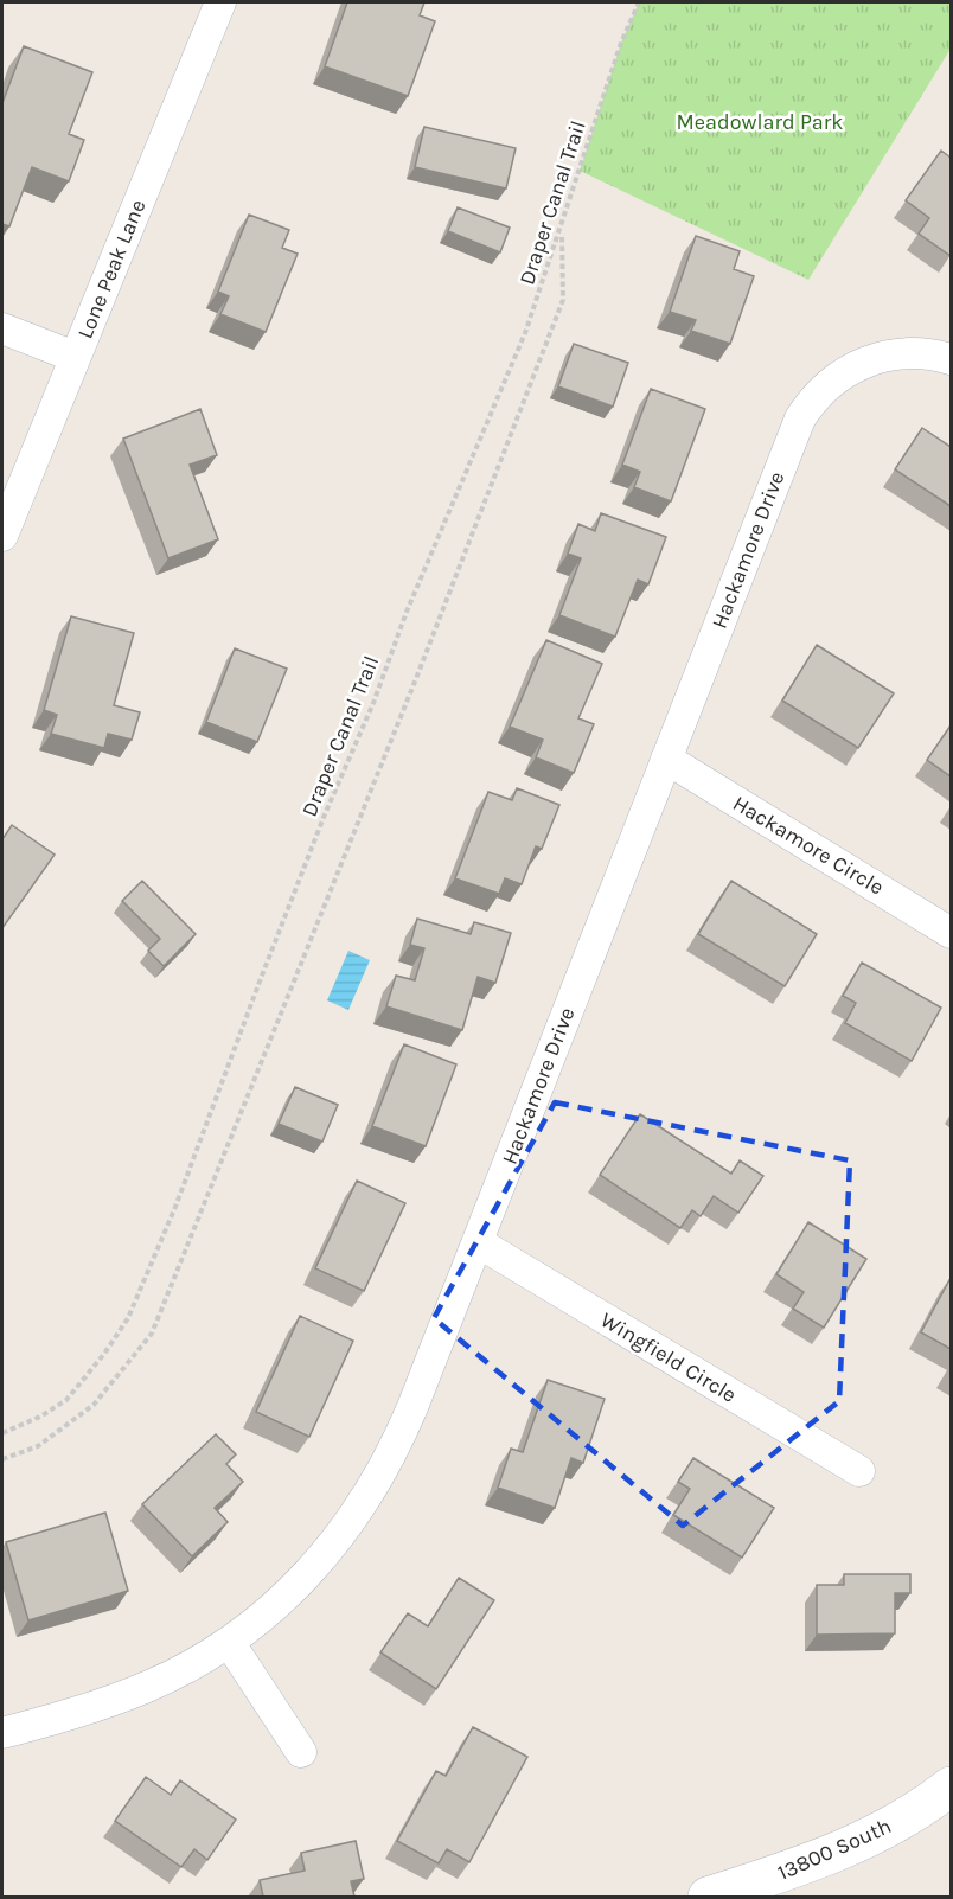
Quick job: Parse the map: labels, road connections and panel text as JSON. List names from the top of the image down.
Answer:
{
  "streets": {
    "main road": ["13800 South"],
    "street": [
      "Lone Peak Lane",
      "Hackamore Drive",
      "Hackamore Circle",
      "Wingfield Circle"
    ],
    "path": ["Draper Canal Trail"]
  },
  "crossings": [
    ["Hackamore Drive", "Hackamore Circle"],
    ["Hackamore Drive", "Wingfield Circle"]
  ],
  "parks": ["Meadowlard Park"]
}
